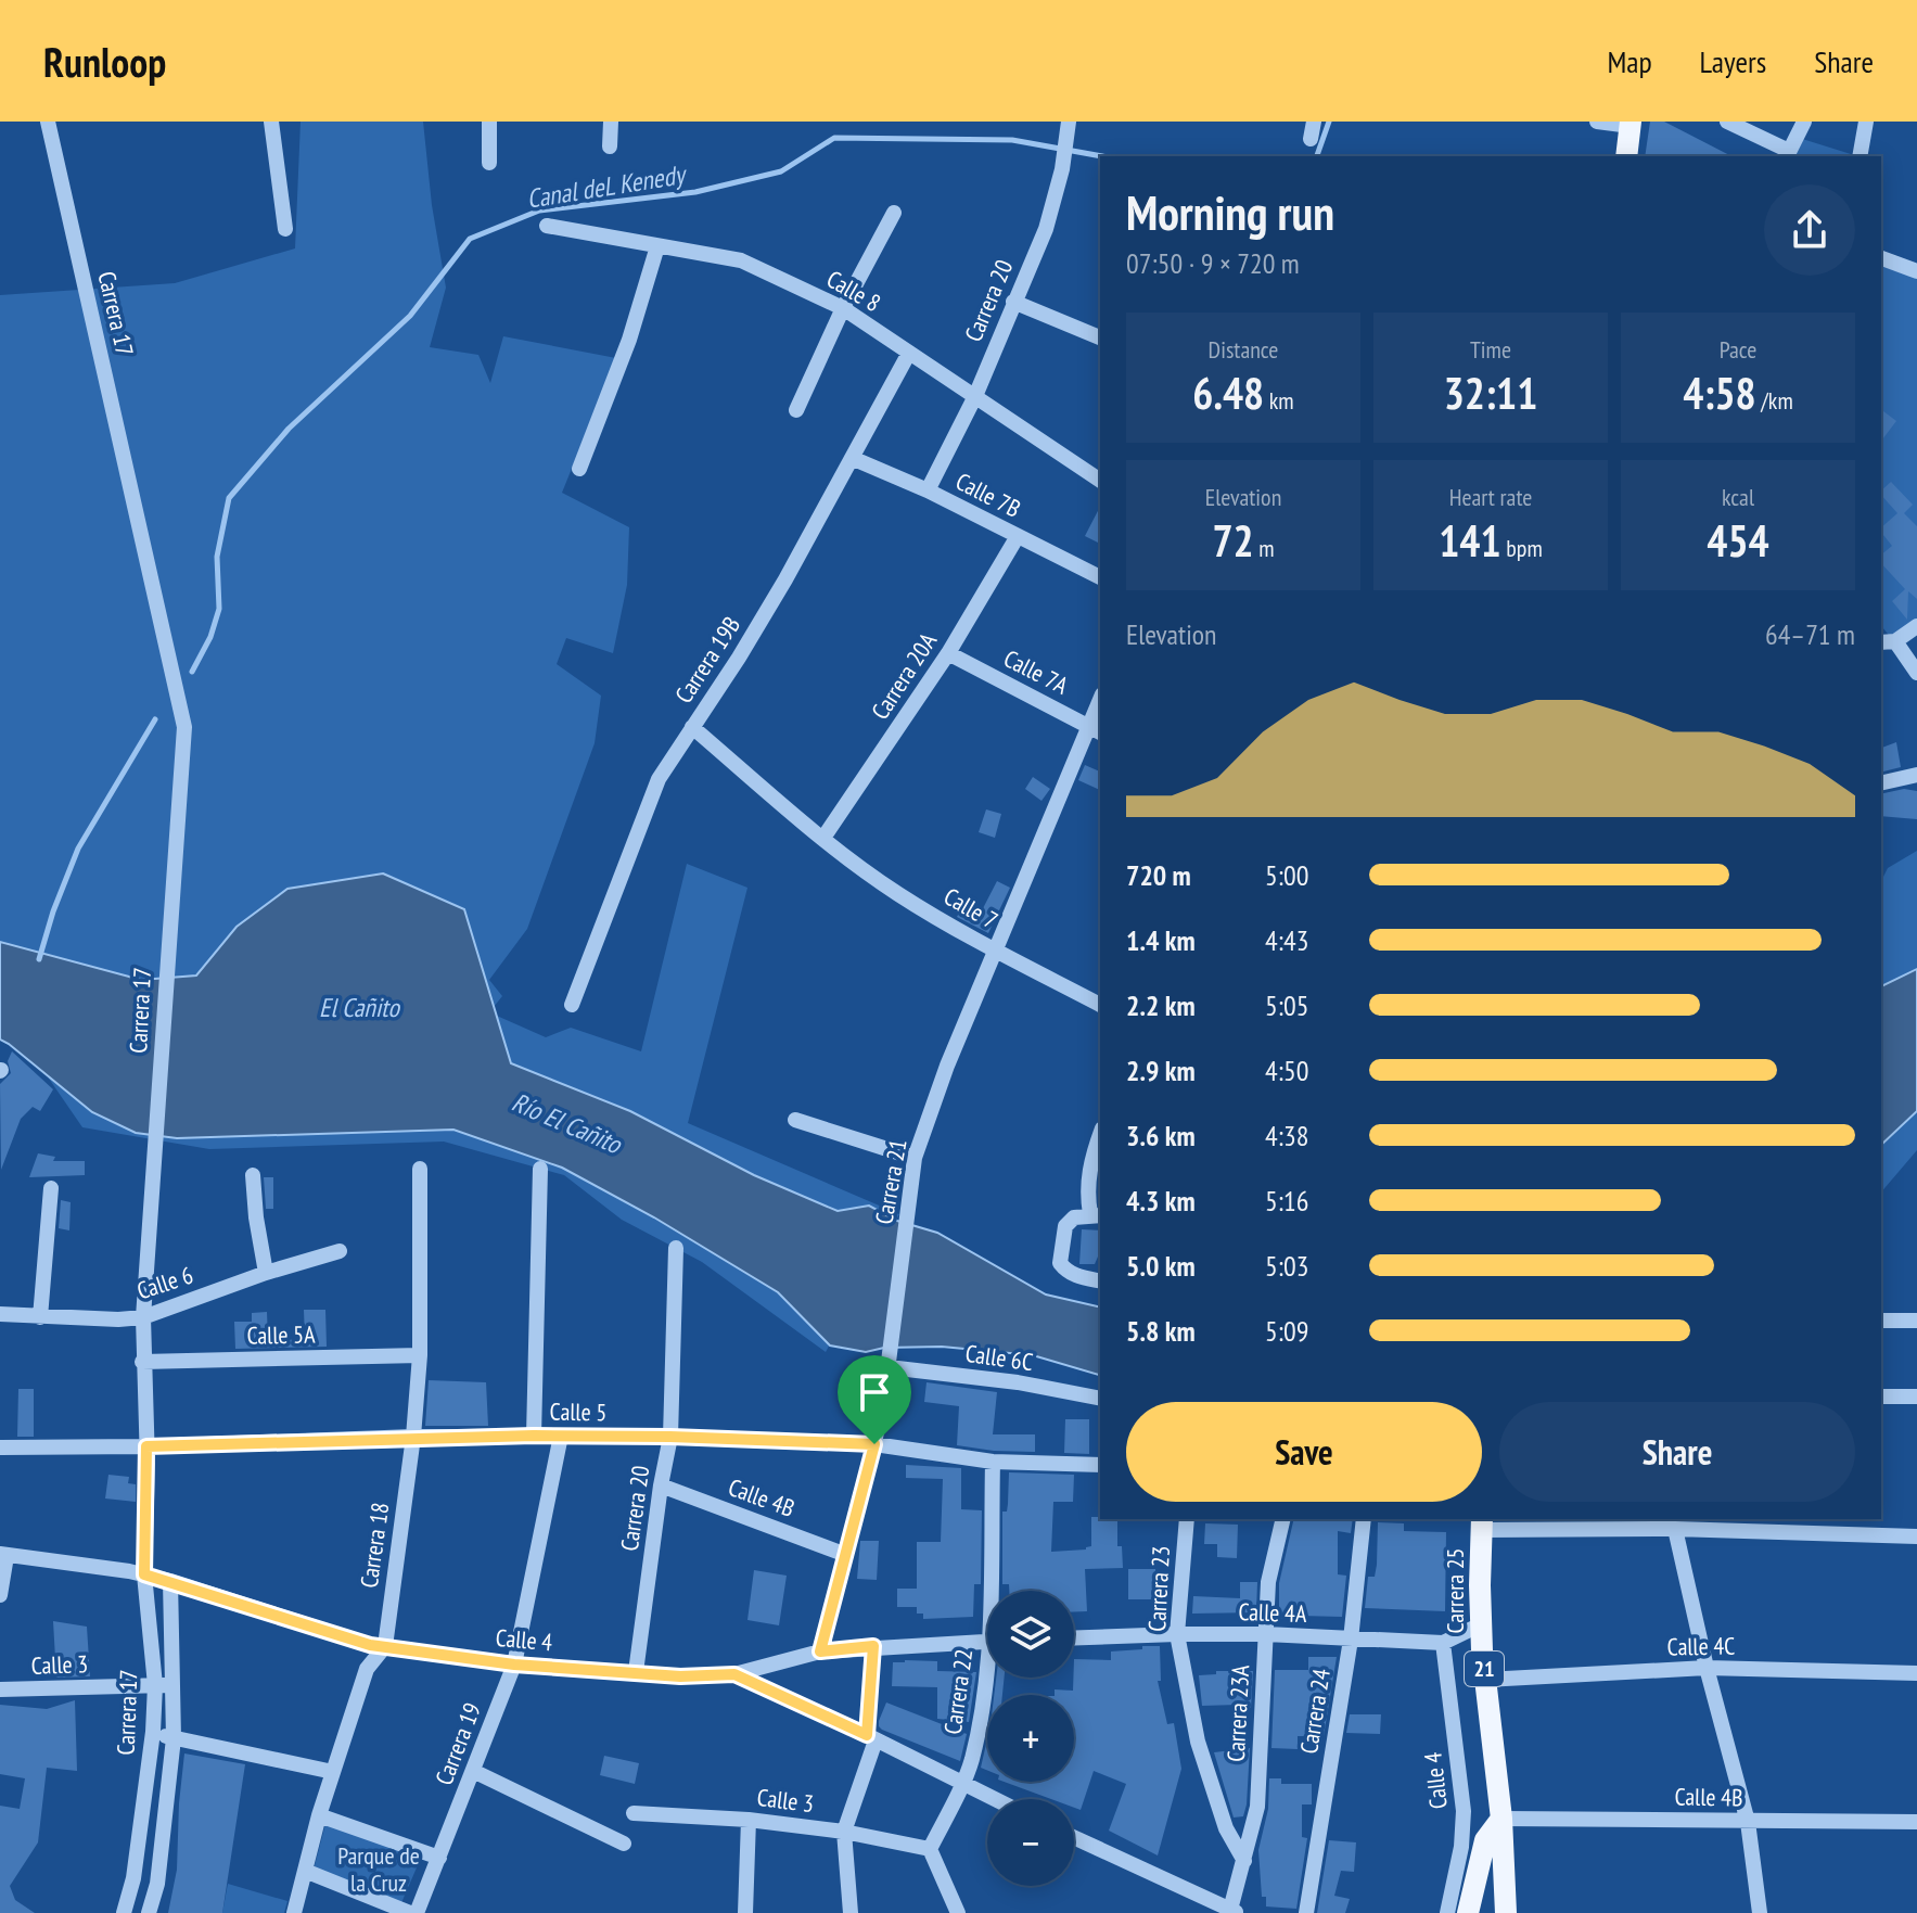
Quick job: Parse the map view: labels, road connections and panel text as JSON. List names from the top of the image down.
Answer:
{
  "streets": {
    "main road": ["Carrera 25", "21"],
    "street": [
      "Calle 8",
      "Carrera 20",
      "Carrera 17",
      "Calle 7B",
      "Carrera 19B",
      "Calle 7A",
      "Carrera 20A",
      "Calle 7",
      "Carrera 21",
      "Calle 6",
      "Calle 5A",
      "Calle 6C",
      "Calle 5",
      "Calle 4B",
      "Carrera 18",
      "Carrera 23",
      "Calle 4A",
      "Calle 4",
      "Calle 4C",
      "Calle 3",
      "Carrera 22",
      "Carrera 24",
      "Carrera 23A",
      "Carrera 19"
    ]
  },
  "crossings": [
    ["Calle 8", "Carrera 20"],
    ["Calle 8", "Carrera 19B"],
    ["Carrera 20", "Calle 7B"],
    ["Carrera 20", "Calle 5"],
    ["Carrera 20", "Calle 4B"],
    ["Carrera 20", "Calle 4"],
    ["Carrera 17", "Calle 6"],
    ["Carrera 17", "Calle 5A"],
    ["Carrera 17", "Calle 5"],
    ["Carrera 17", "Calle 4"],
    ["Carrera 17", "Calle 3"],
    ["Calle 7B", "Carrera 19B"],
    ["Calle 7B", "Carrera 20A"],
    ["Carrera 19B", "Calle 7"],
    ["Calle 7A", "Carrera 20A"],
    ["Calle 7A", "Carrera 21"],
    ["Carrera 20A", "Calle 7"],
    ["Calle 7", "Carrera 21"],
    ["Carrera 21", "Calle 6C"],
    ["Carrera 21", "Calle 5"],
    ["Carrera 21", "Calle 4B"],
    ["Calle 5A", "Carrera 18"],
    ["Calle 5", "Carrera 18"],
    ["Calle 5", "Carrera 22"],
    ["Calle 5", "Carrera 19"],
    ["Calle 4B", "Carrera 25"],
    ["Calle 4B", "21"],
    ["Carrera 18", "Calle 4"],
    ["Carrera 23", "Calle 4A"],
    ["Carrera 23", "Carrera 23A"],
    ["Carrera 25", "Calle 4A"],
    ["Carrera 25", "Calle 4C"],
    ["Carrera 25", "21"],
    ["Calle 4A", "Calle 4"],
    ["Calle 4A", "Carrera 24"],
    ["Calle 4A", "Carrera 23A"],
    ["Calle 4", "Carrera 22"],
    ["Calle 4", "Carrera 19"],
    ["Calle 3", "Carrera 22"]
  ],
  "water": ["Canal deL Kenedy", "El Cañito", "Río El Cañito"],
  "parks": ["Parque de la Cruz"],
  "page": {
    "header": "Runloop",
    "nav": ["Map", "Layers", "Share"],
    "heading": ["Morning run", "07:50 · 9 × 720 m"],
    "stats": [
      ["Distance", "6.48 km"],
      ["Time", "32:11"],
      ["Pace", "4:58 /km"],
      ["Elevation", "72 m"],
      ["Heart rate", "141 bpm"],
      ["kcal", "454"]
    ],
    "chart": ["Elevation", "64–71 m"],
    "list": [
      {
        "name": "720 m",
        "note": "5:00"
      },
      {
        "name": "1.4 km",
        "note": "4:43"
      },
      {
        "name": "2.2 km",
        "note": "5:05"
      },
      {
        "name": "2.9 km",
        "note": "4:50"
      },
      {
        "name": "3.6 km",
        "note": "4:38"
      },
      {
        "name": "4.3 km",
        "note": "5:16"
      },
      {
        "name": "5.0 km",
        "note": "5:03"
      },
      {
        "name": "5.8 km",
        "note": "5:09"
      }
    ],
    "buttons": ["Save", "Share"],
    "map_buttons": ["+", "−"]
  }
}
